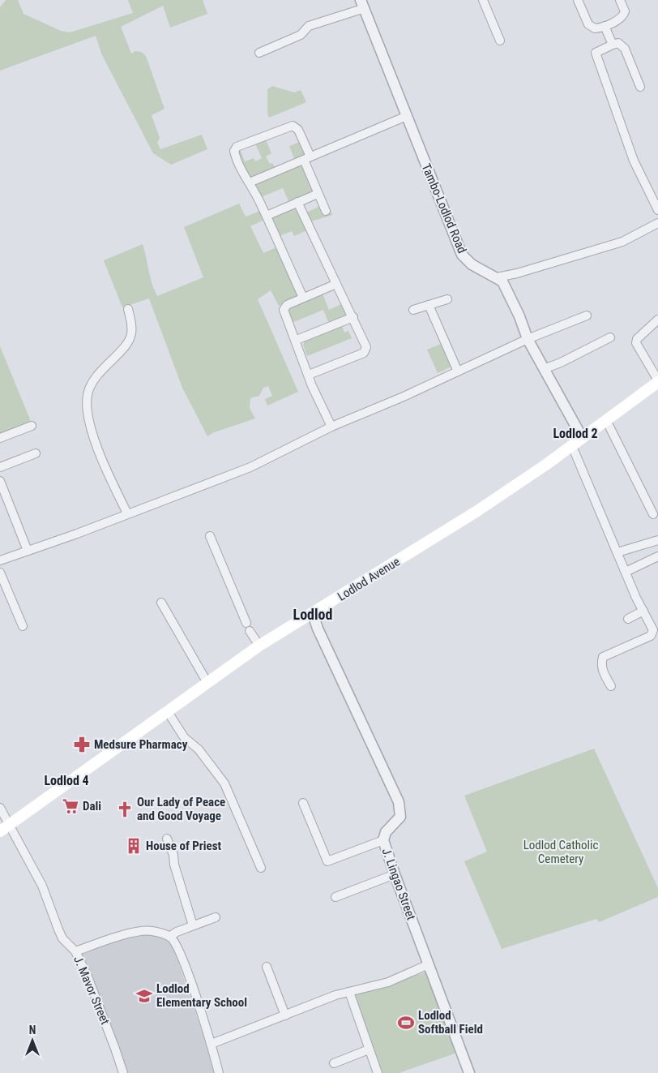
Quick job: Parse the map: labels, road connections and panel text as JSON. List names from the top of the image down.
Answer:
{
  "streets": {
    "main road": ["Lodlod Avenue"],
    "street": ["Tambo-Lodlod Road", "J. Lingao Street", "J. Mavor Street"]
  },
  "crossings": [
    ["Tambo-Lodlod Road", "Lodlod Avenue"],
    ["Lodlod Avenue", "J. Lingao Street"],
    ["Lodlod Avenue", "J. Mavor Street"]
  ],
  "districts": ["Lodlod 2", "Lodlod", "Lodlod 4"],
  "parks": ["Lodlod Catholic Cemetery"],
  "places": {
    "pharmacy": ["Medsure Pharmacy"],
    "supermarket": ["Dali"],
    "church": ["Our Lady of Peace and Good Voyage"],
    "building": ["House of Priest"],
    "school or university": ["Lodlod Elementary School"],
    "sports": ["Lodlod Softball Field"]
  },
  "north": "top"
}
